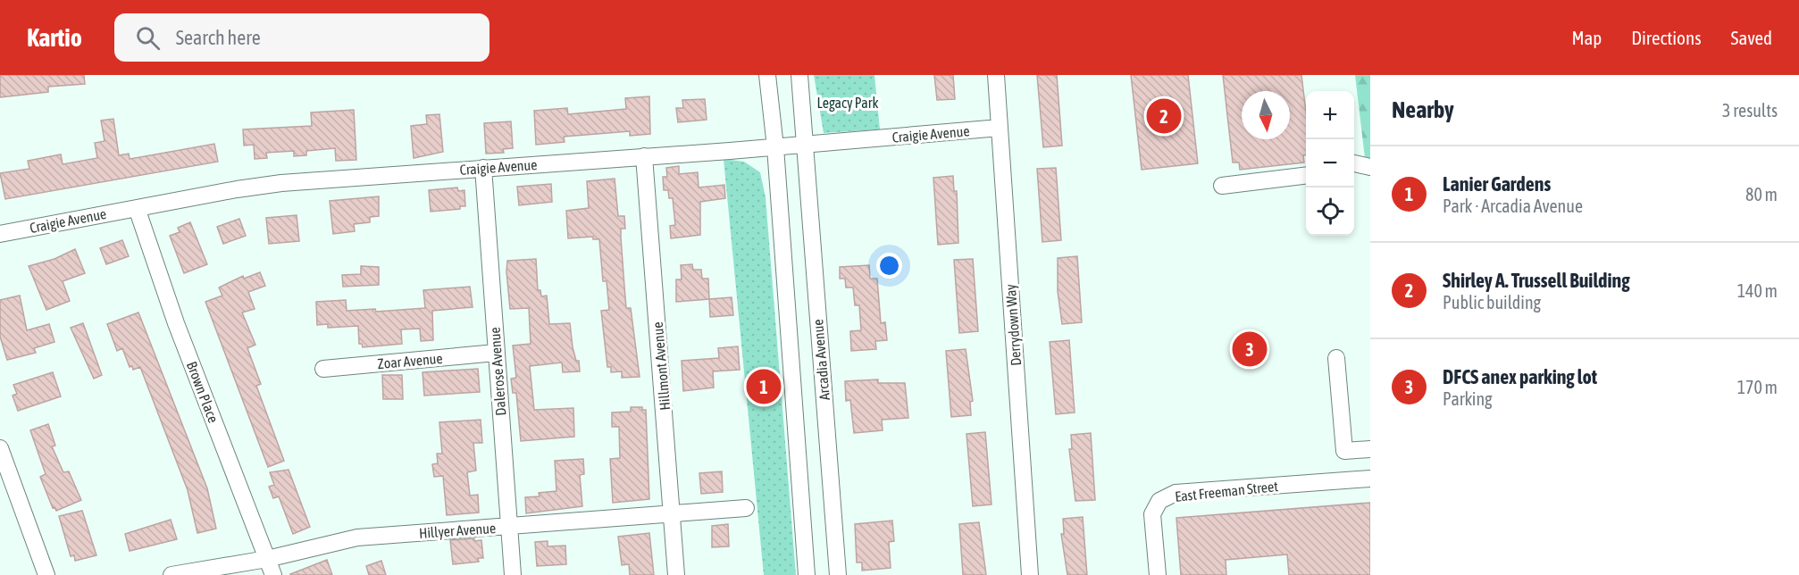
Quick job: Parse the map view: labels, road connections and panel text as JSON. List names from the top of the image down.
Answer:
{
  "streets": {
    "street": [
      "Craigie Avenue",
      "Derrydown Way",
      "Arcadia Avenue",
      "Zoar Avenue",
      "Hillmont Avenue",
      "Dalerose Avenue",
      "Brown Place",
      "East Freeman Street",
      "Hillyer Avenue"
    ]
  },
  "crossings": [
    ["Craigie Avenue", "Derrydown Way"],
    ["Craigie Avenue", "Arcadia Avenue"],
    ["Craigie Avenue", "Hillmont Avenue"],
    ["Craigie Avenue", "Dalerose Avenue"],
    ["Craigie Avenue", "Brown Place"],
    ["Zoar Avenue", "Dalerose Avenue"],
    ["Hillmont Avenue", "Hillyer Avenue"],
    ["Dalerose Avenue", "Hillyer Avenue"],
    ["Brown Place", "Hillyer Avenue"]
  ],
  "parks": ["Legacy Park"],
  "north": "bottom",
  "page": {
    "header": "Kartio",
    "search": "Search here",
    "nav": ["Map", "Directions", "Saved"],
    "heading": ["Nearby", "3 results"],
    "map_buttons": ["+", "−"],
    "pins": ["2", "3", "1"],
    "list": [
      {
        "mark": "1",
        "name": "Lanier Gardens",
        "note": "Park · Arcadia Avenue",
        "value": "80 m"
      },
      {
        "mark": "2",
        "name": "Shirley A. Trussell Building",
        "note": "Public building",
        "value": "140 m"
      },
      {
        "mark": "3",
        "name": "DFCS anex parking lot",
        "note": "Parking",
        "value": "170 m"
      }
    ]
  }
}
